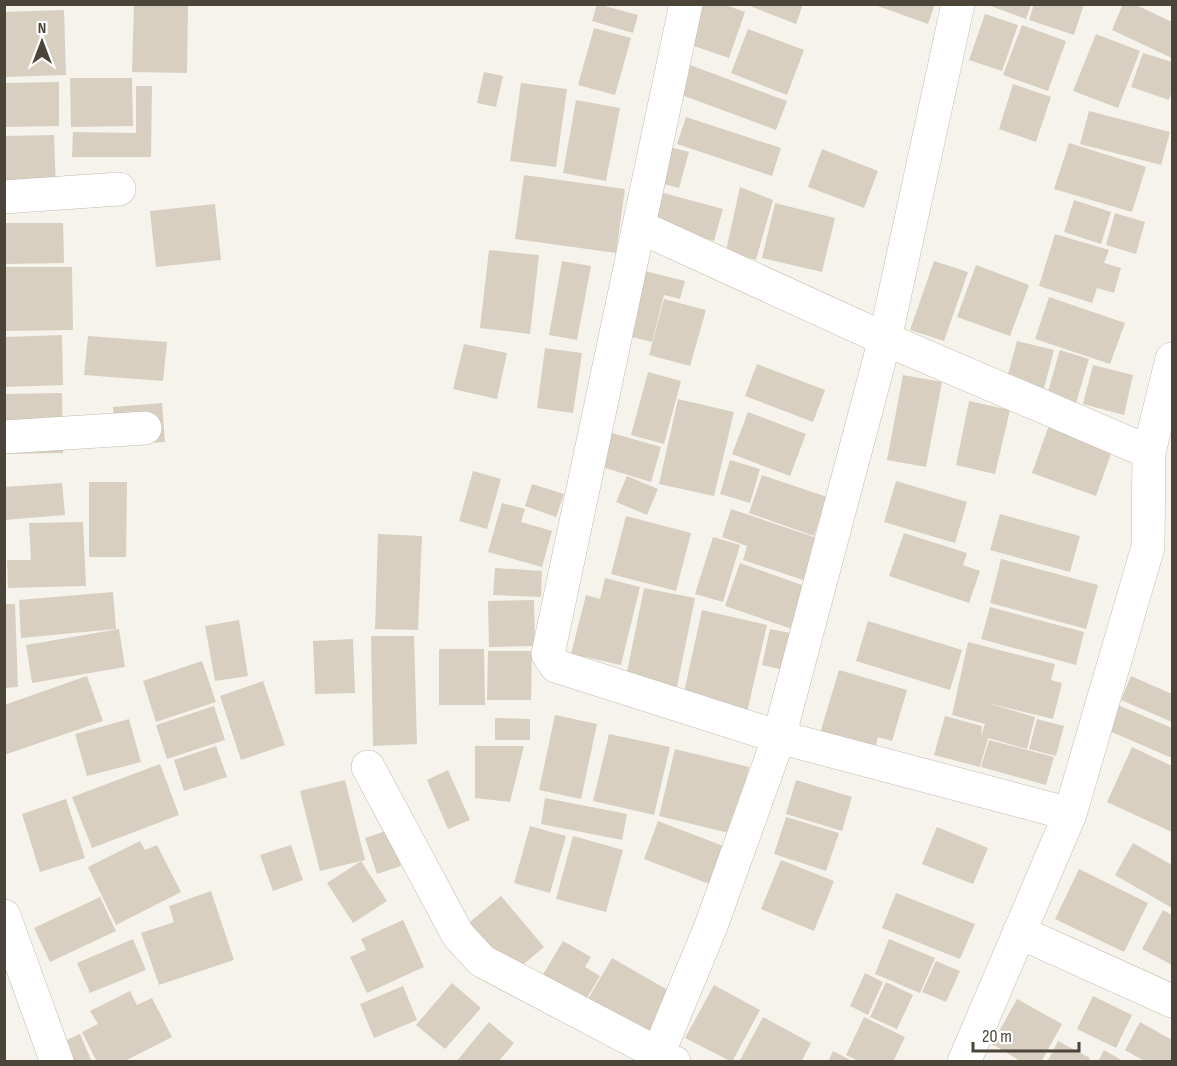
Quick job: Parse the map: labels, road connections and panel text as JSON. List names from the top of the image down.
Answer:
{
  "scale_bar": "20 m",
  "north": "top"
}
